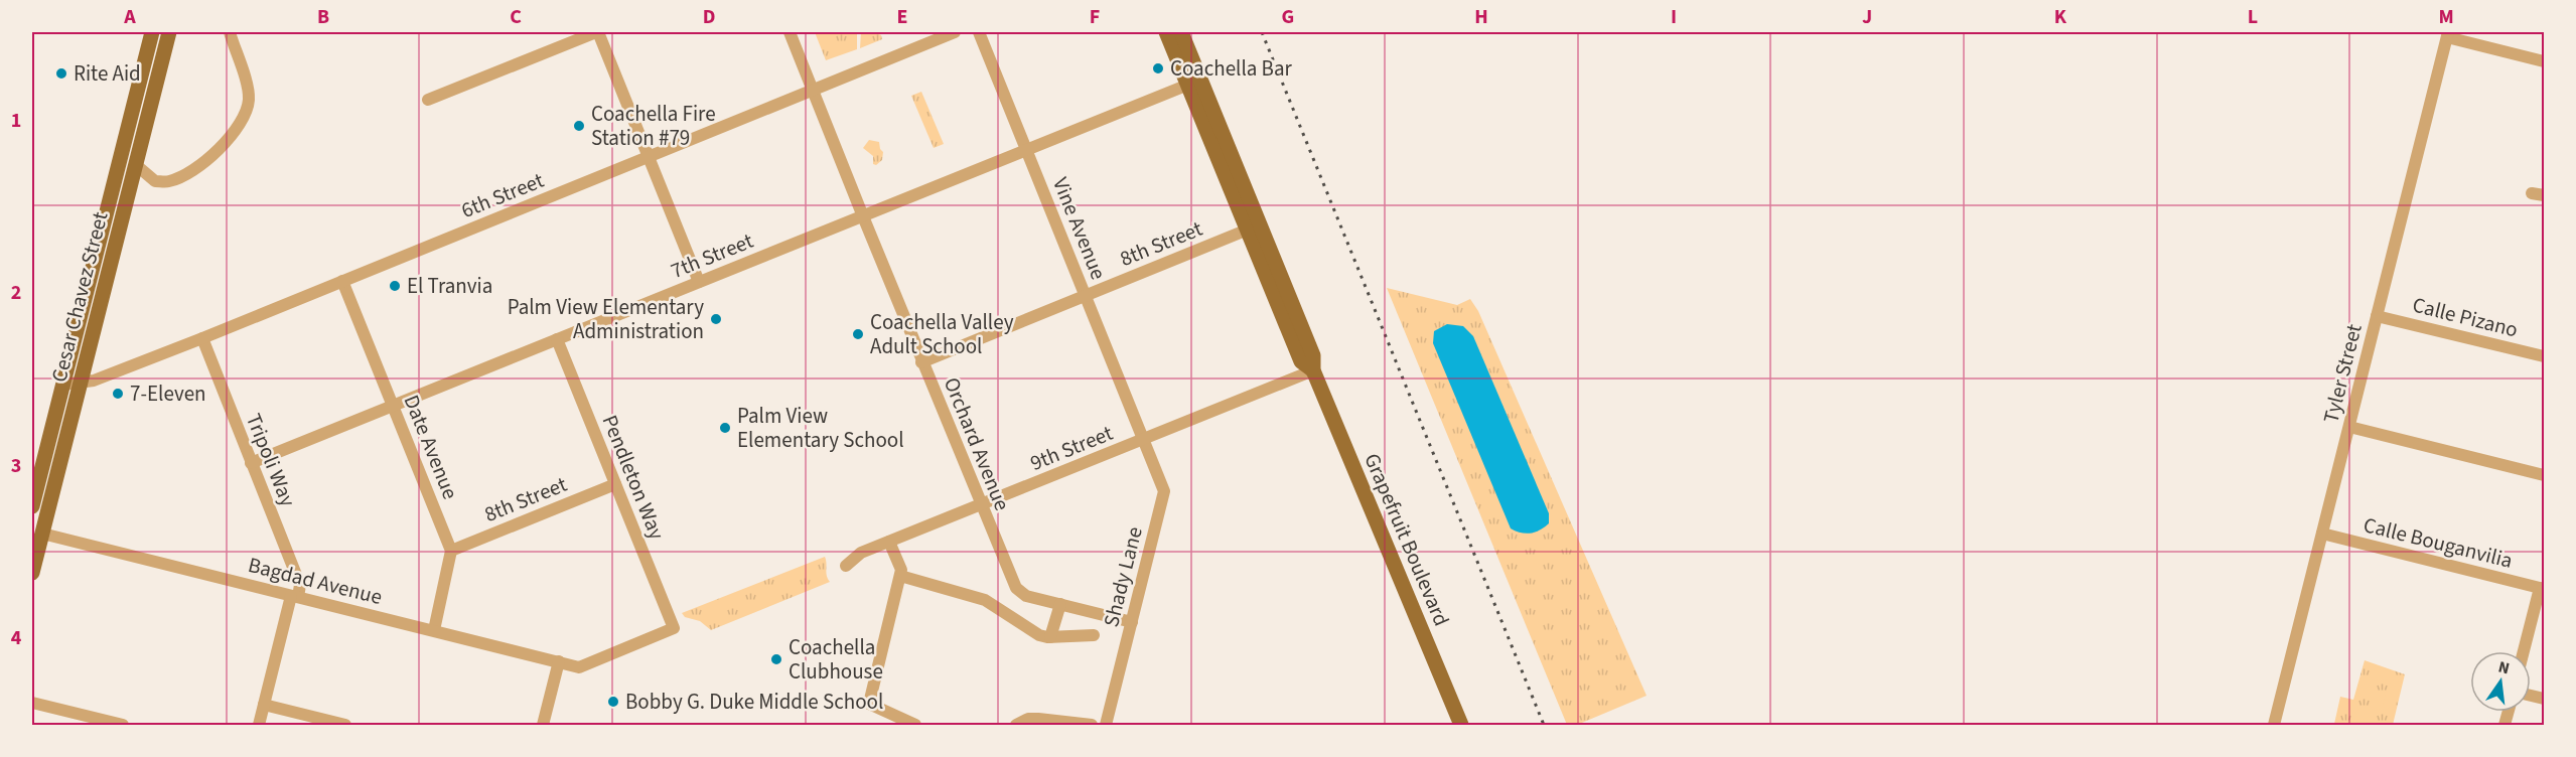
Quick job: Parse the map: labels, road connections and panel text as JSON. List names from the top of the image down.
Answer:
{
  "streets": {
    "main road": ["Cesar Chavez Street", "Grapefruit Boulevard"],
    "street": [
      "6th Street",
      "Vine Avenue",
      "8th Street",
      "7th Street",
      "Calle Pizano",
      "Tyler Street",
      "Orchard Avenue",
      "Date Avenue",
      "9th Street",
      "Tripoli Way",
      "Pendleton Way",
      "Calle Bouganvilia",
      "Shady Lane",
      "Bagdad Avenue"
    ]
  },
  "crossings": [
    ["6th Street", "Cesar Chavez Street"],
    ["6th Street", "Orchard Avenue"],
    ["6th Street", "Date Avenue"],
    ["6th Street", "Tripoli Way"],
    ["Vine Avenue", "8th Street"],
    ["Vine Avenue", "7th Street"],
    ["Vine Avenue", "9th Street"],
    ["Vine Avenue", "Shady Lane"],
    ["8th Street", "Orchard Avenue"],
    ["8th Street", "Date Avenue"],
    ["8th Street", "Pendleton Way"],
    ["8th Street", "Grapefruit Boulevard"],
    ["7th Street", "Orchard Avenue"],
    ["7th Street", "Date Avenue"],
    ["7th Street", "Tripoli Way"],
    ["7th Street", "Pendleton Way"],
    ["7th Street", "Grapefruit Boulevard"],
    ["Cesar Chavez Street", "Bagdad Avenue"],
    ["Calle Pizano", "Tyler Street"],
    ["Tyler Street", "Calle Bouganvilia"],
    ["Orchard Avenue", "9th Street"],
    ["Orchard Avenue", "Shady Lane"],
    ["9th Street", "Grapefruit Boulevard"],
    ["9th Street", "Shady Lane"],
    ["Tripoli Way", "Bagdad Avenue"],
    ["Pendleton Way", "Bagdad Avenue"]
  ],
  "places": [
    "Coachella Bar",
    "Rite Aid",
    "Coachella Fire Station #79",
    "El Tranvia",
    "Palm View Elementary Administration",
    "Coachella Valley Adult School",
    "7-Eleven",
    "Palm View Elementary School",
    "Coachella Clubhouse",
    "Bobby G. Duke Middle School"
  ],
  "north": "top",
  "grid": {
    "columns": [
      "A",
      "B",
      "C",
      "D",
      "E",
      "F",
      "G",
      "H",
      "I",
      "J",
      "K",
      "L",
      "M"
    ],
    "rows": [
      "1",
      "2",
      "3",
      "4"
    ]
  }
}
